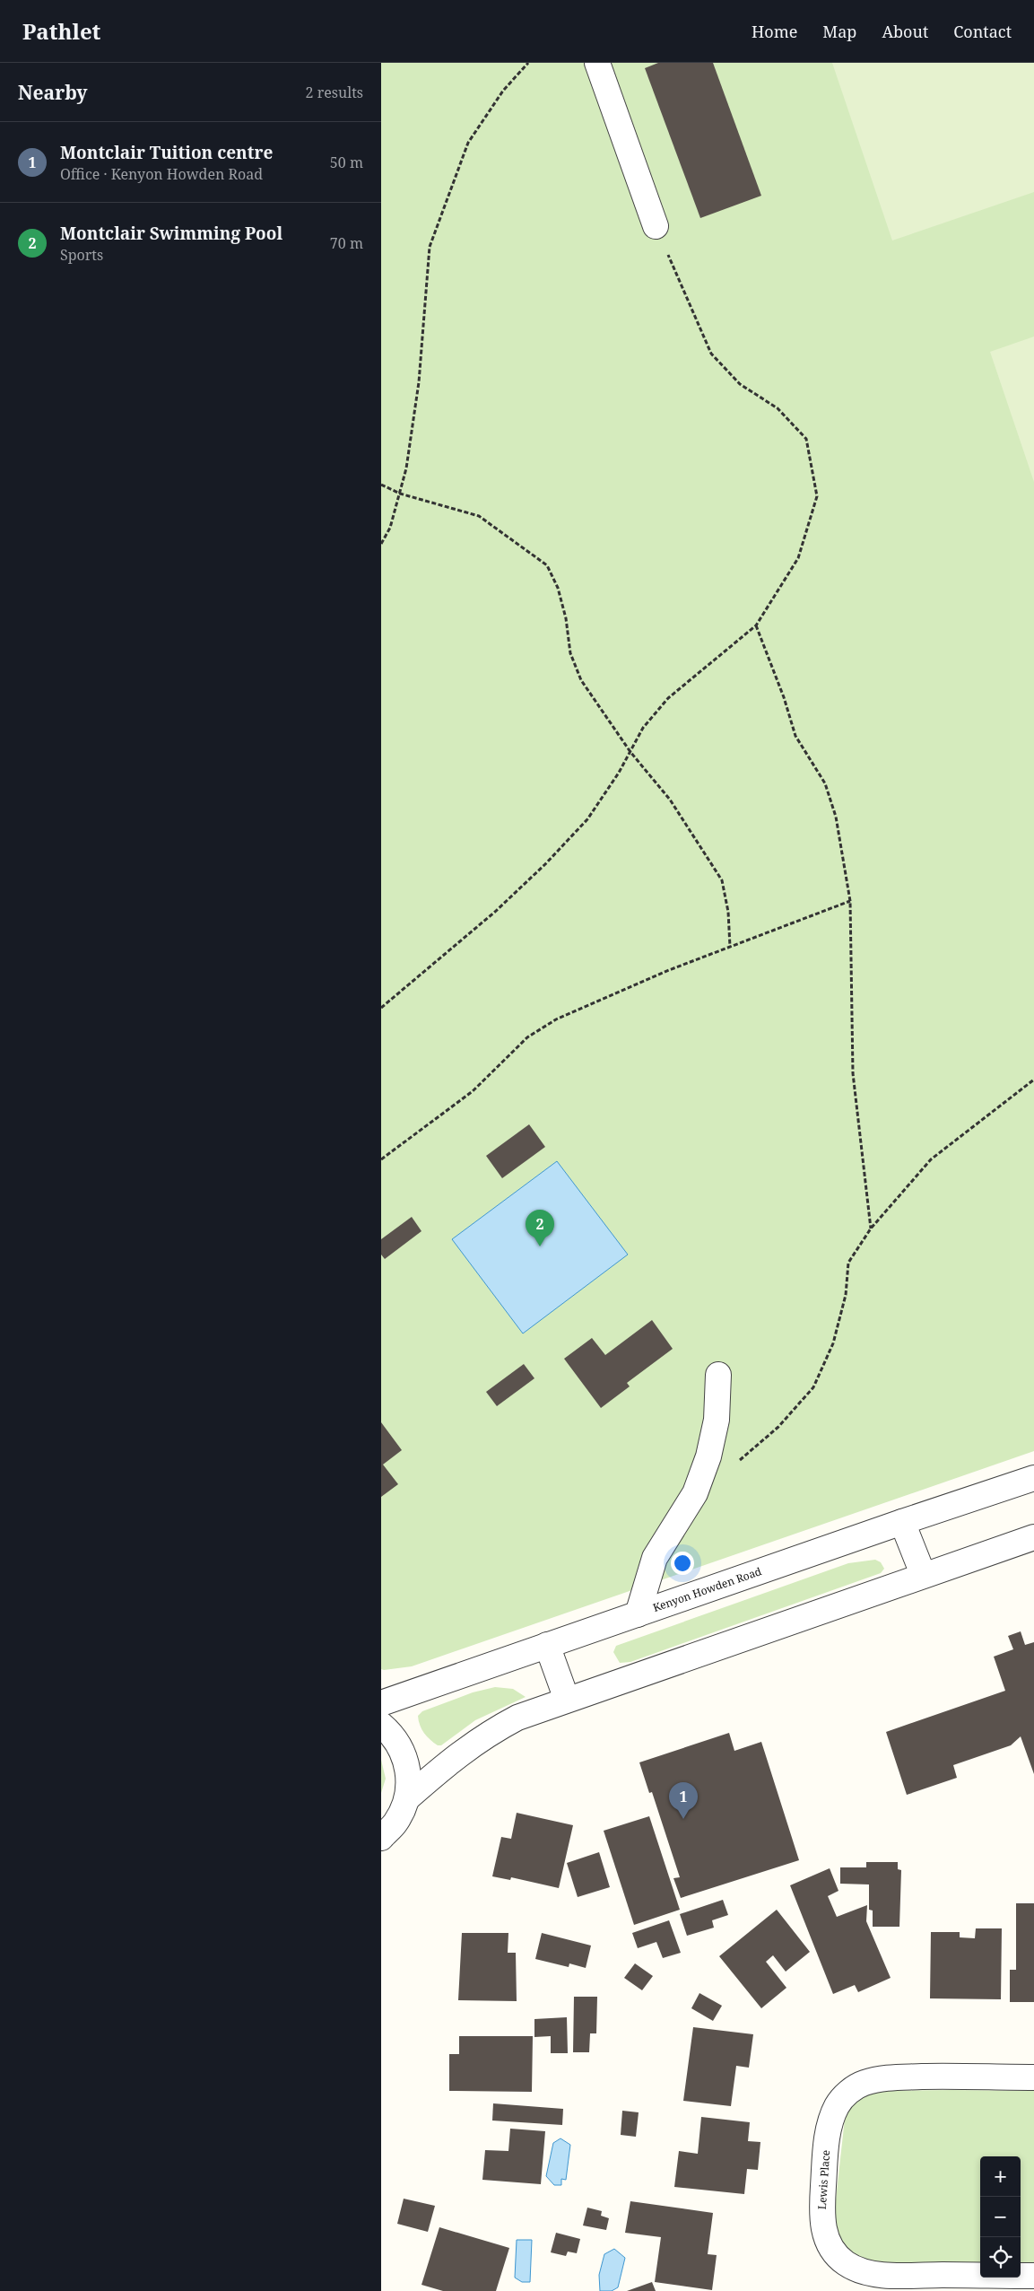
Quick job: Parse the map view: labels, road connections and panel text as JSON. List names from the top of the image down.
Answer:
{
  "streets": {
    "street": ["Kenyon Howden Road", "Lewis Place"]
  },
  "page": {
    "header": "Pathlet",
    "nav": [
      "Home",
      "Map",
      "About",
      "Contact"
    ],
    "heading": ["Nearby", "2 results"],
    "list": [
      {
        "mark": "1",
        "name": "Montclair Tuition centre",
        "note": "Office · Kenyon Howden Road",
        "value": "50 m"
      },
      {
        "mark": "2",
        "name": "Montclair Swimming Pool",
        "note": "Sports",
        "value": "70 m"
      }
    ],
    "pins": ["2", "1"],
    "map_buttons": ["+", "−"]
  }
}
